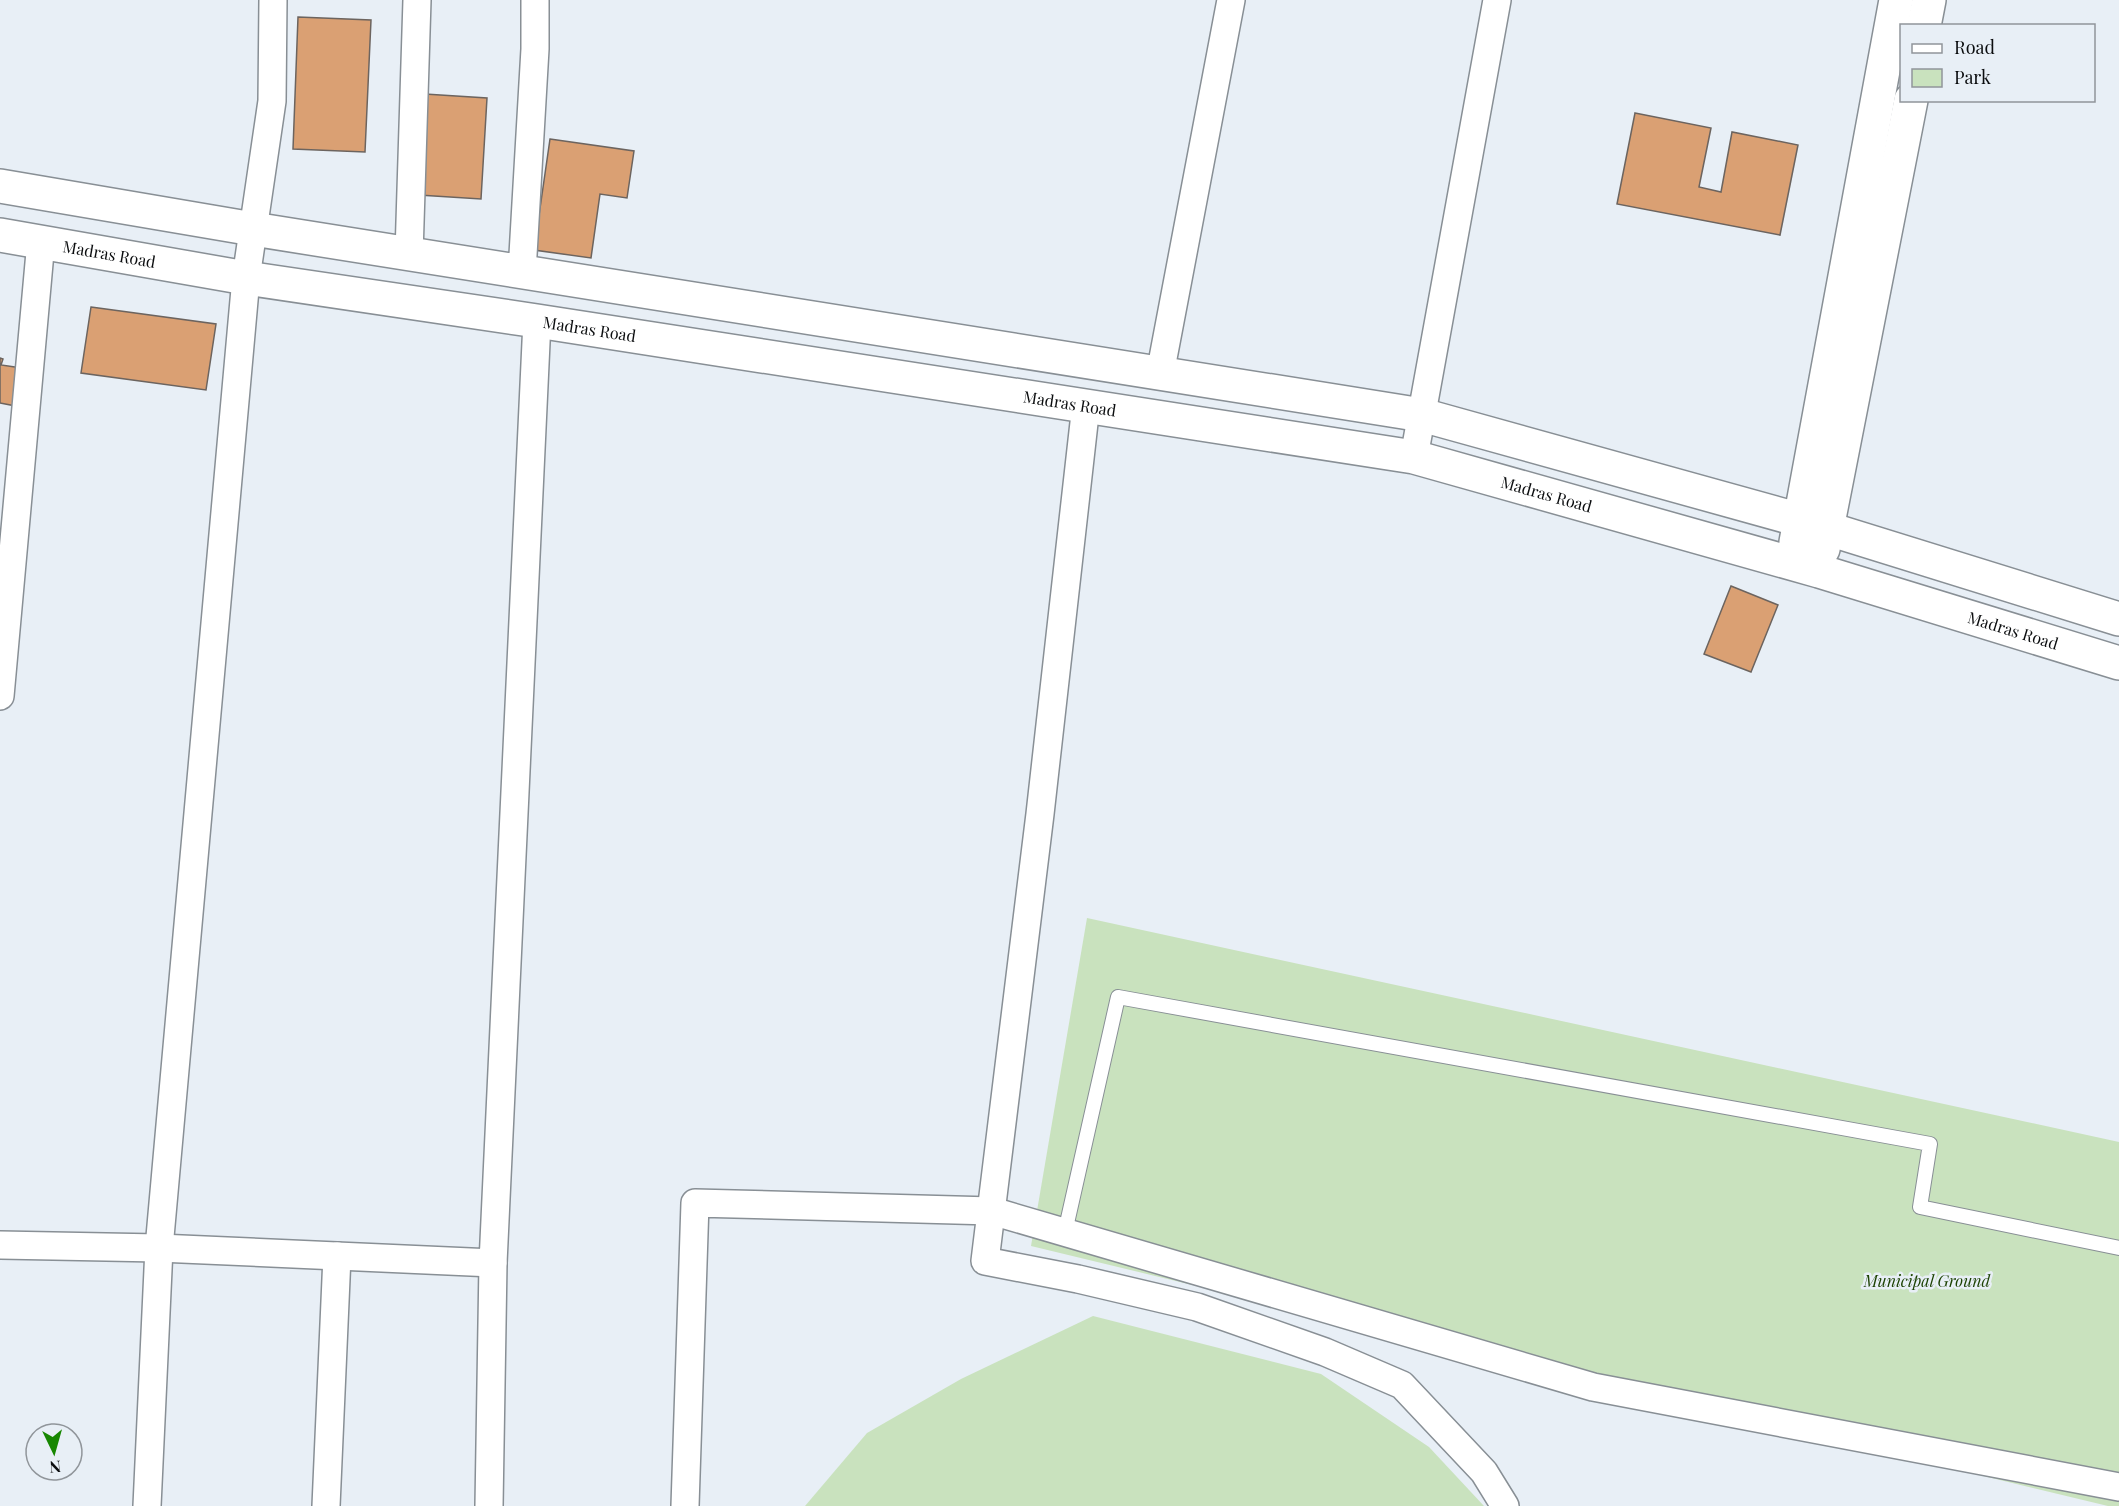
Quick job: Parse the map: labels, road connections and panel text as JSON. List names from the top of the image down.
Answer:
{
  "streets": {
    "main road": ["Madras Road"]
  },
  "parks": ["Municipal Ground"],
  "legend": ["Road", "Park"],
  "north": "bottom"
}
